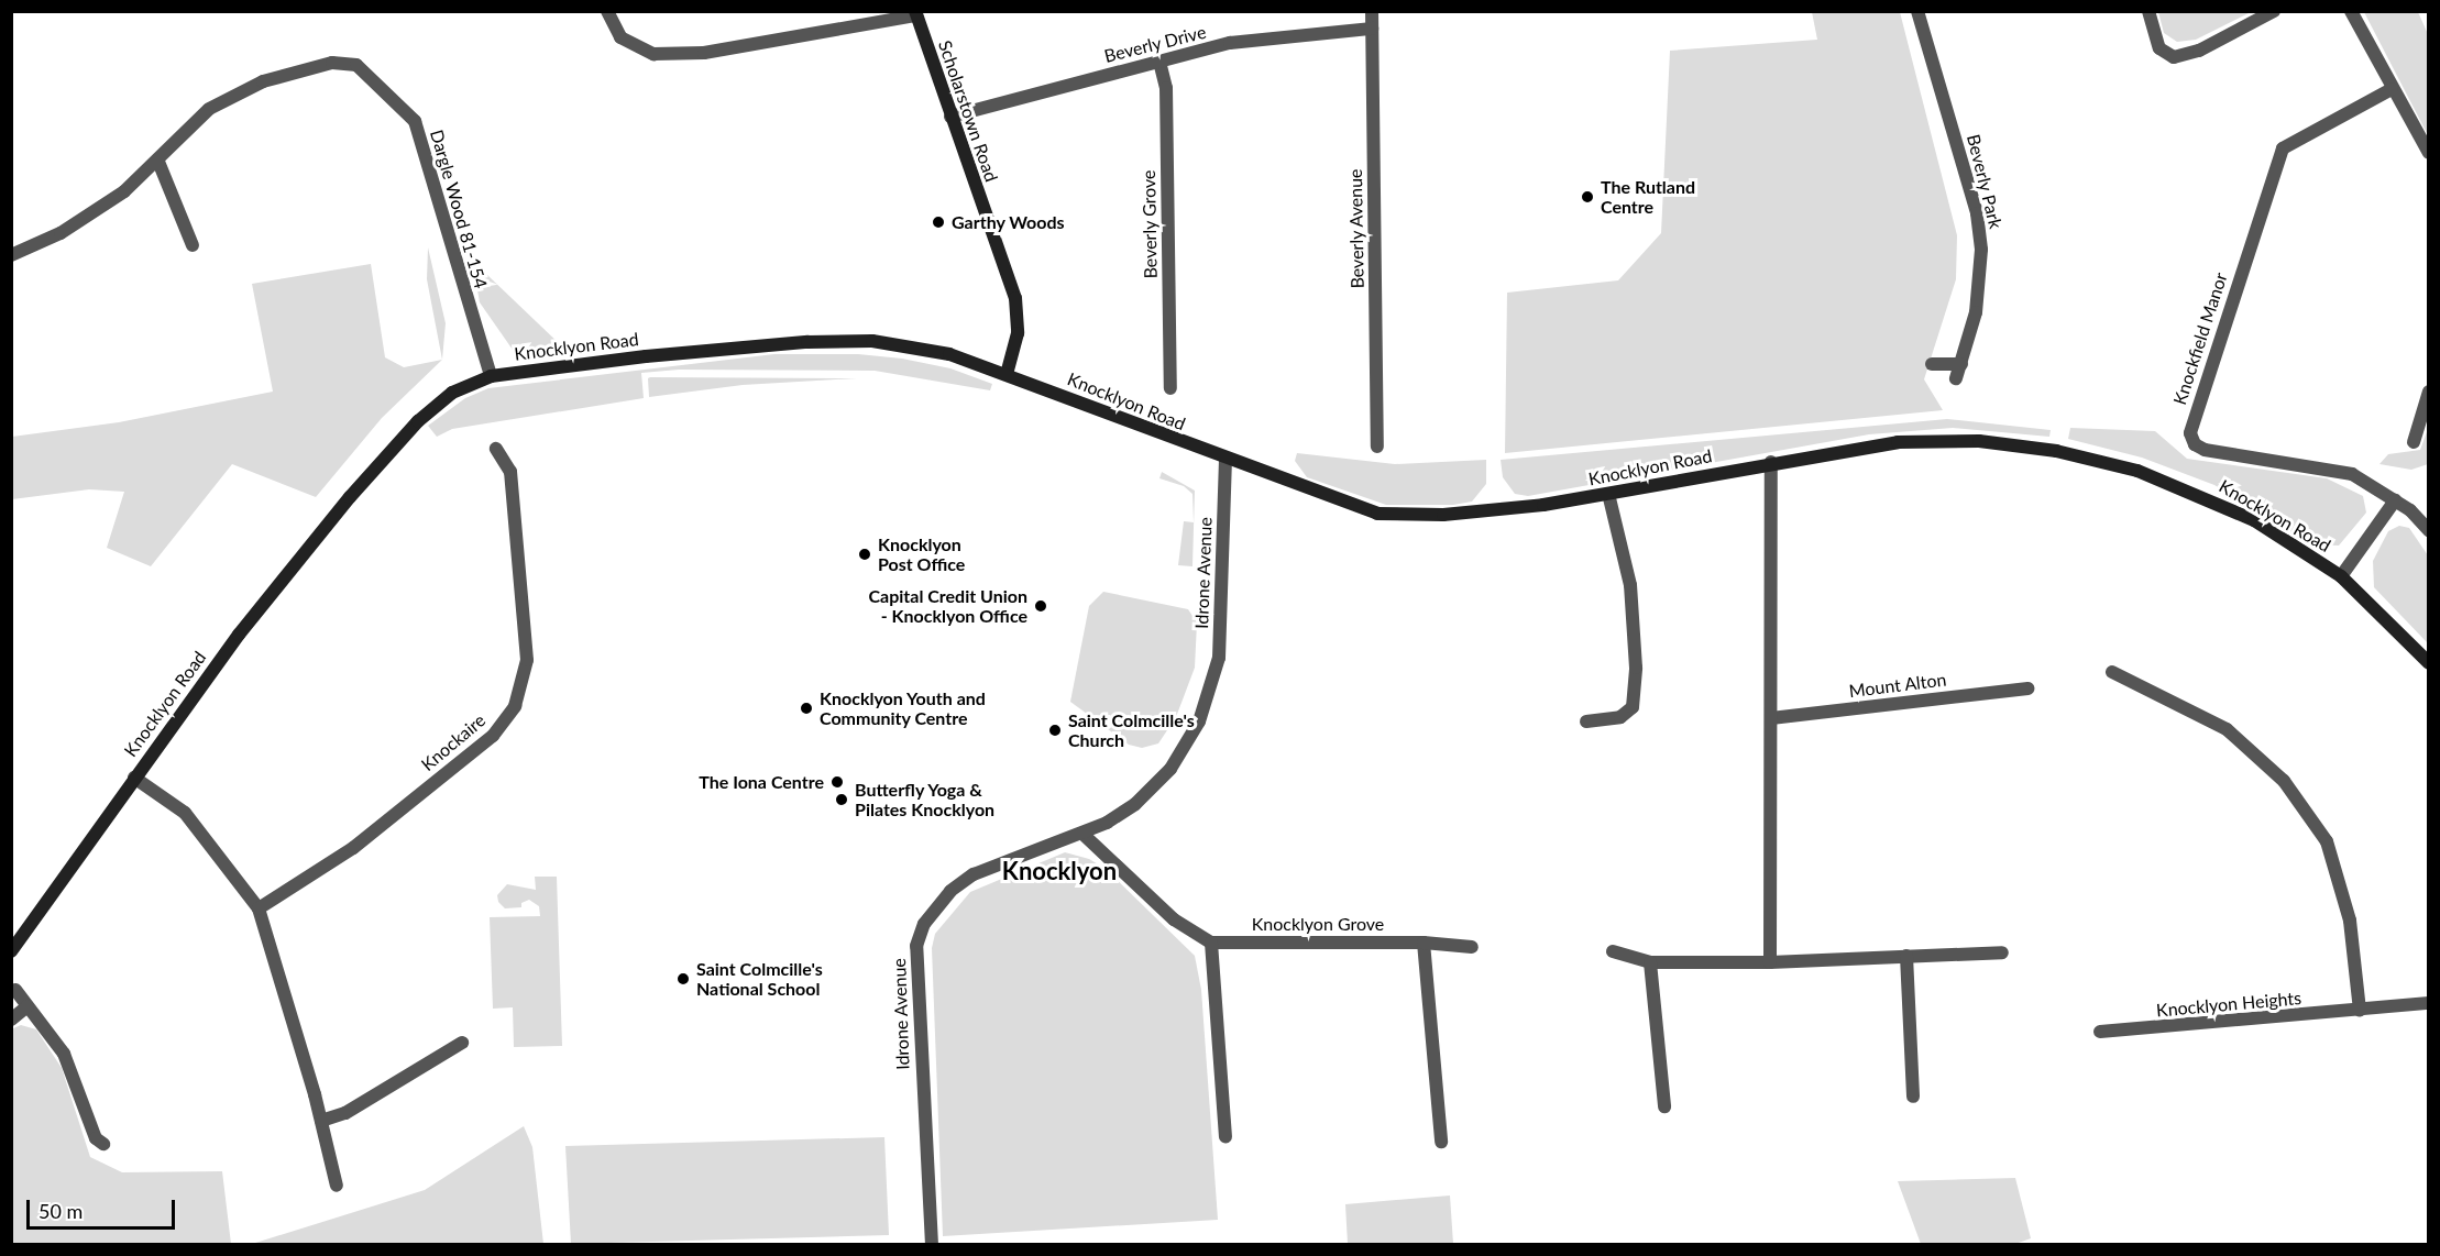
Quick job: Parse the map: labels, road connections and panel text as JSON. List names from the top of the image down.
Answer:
{
  "streets": {
    "street": [
      "Beverly Drive",
      "Scholarstown Road",
      "Beverly Park",
      "Dargle Wood 81-154",
      "Beverly Grove",
      "Beverly Avenue",
      "Knockfield Manor",
      "Knocklyon Road",
      "Idrone Avenue",
      "Mount Alton",
      "Knockaire",
      "Knocklyon Grove",
      "Knocklyon Heights"
    ]
  },
  "crossings": [
    ["Beverly Drive", "Scholarstown Road"],
    ["Beverly Drive", "Beverly Grove"],
    ["Beverly Drive", "Beverly Avenue"],
    ["Scholarstown Road", "Knocklyon Road"],
    ["Dargle Wood 81-154", "Knocklyon Road"],
    ["Knocklyon Road", "Idrone Avenue"]
  ],
  "districts": ["Knocklyon"],
  "places": [
    "The Rutland Centre",
    "Garthy Woods",
    "Knocklyon Post Office",
    "Capital Credit Union - Knocklyon Office",
    "Knocklyon Youth and Community Centre",
    "Saint Colmcille's Church",
    "The Iona Centre",
    "Butterfly Yoga & Pilates Knocklyon",
    "Saint Colmcille's National School"
  ],
  "scale_bar": "50 m"
}
